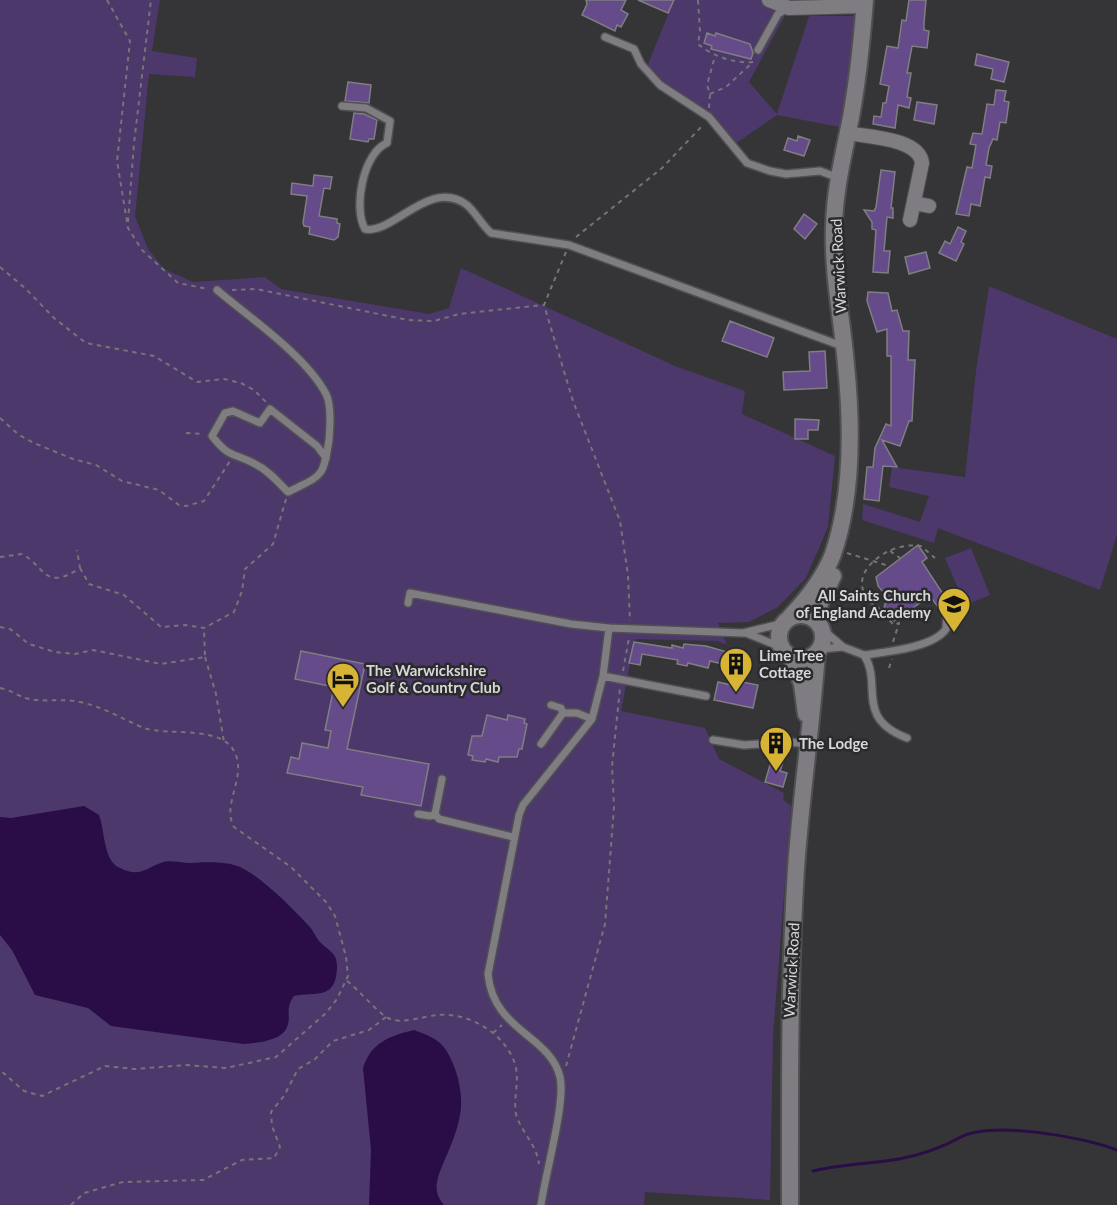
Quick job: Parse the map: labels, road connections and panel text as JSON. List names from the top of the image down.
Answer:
{
  "streets": {
    "street": ["Warwick Road"]
  },
  "places": {
    "school or university": ["All Saints Church of England Academy"],
    "building": ["Lime Tree Cottage", "The Lodge"],
    "hotel": ["The Warwickshire Golf & Country Club"]
  }
}
